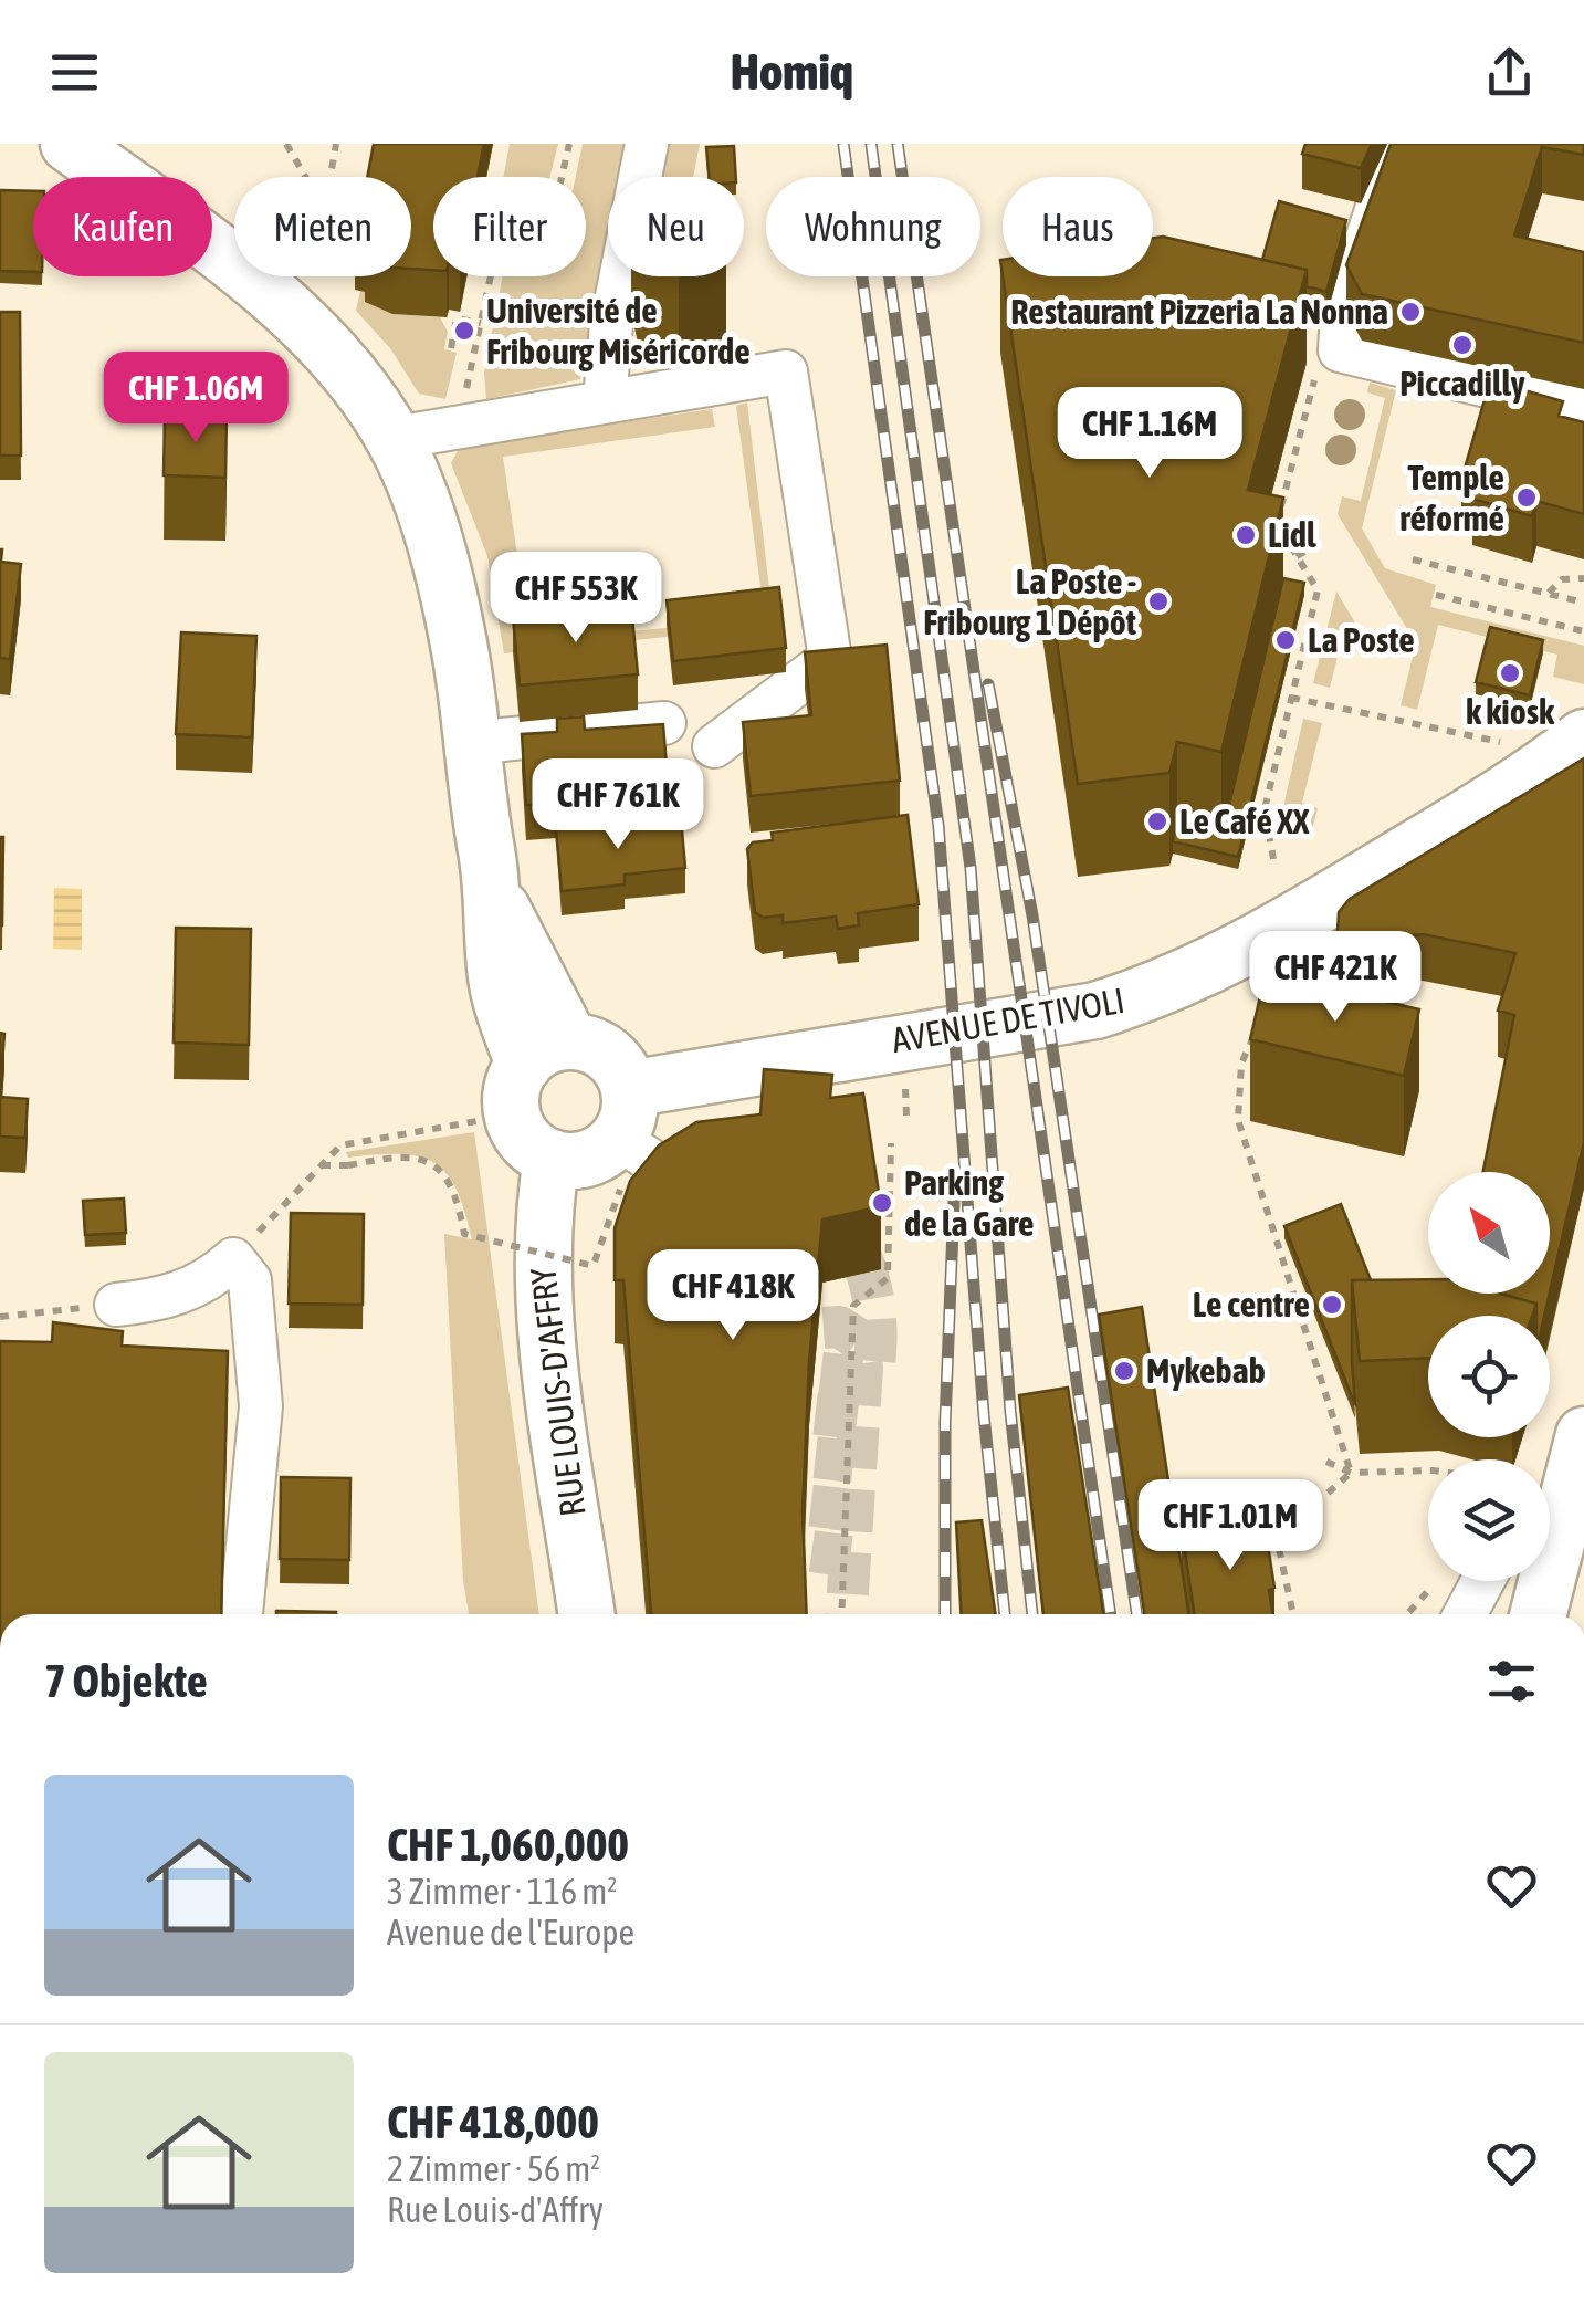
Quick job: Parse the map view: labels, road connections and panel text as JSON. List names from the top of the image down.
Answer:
{
  "streets": {
    "main road": ["AVENUE DE TIVOLI", "RUE LOUIS-D'AFFRY"]
  },
  "crossings": [
    ["AVENUE DE TIVOLI", "RUE LOUIS-D'AFFRY"]
  ],
  "places": [
    "Restaurant Pizzeria La Nonna",
    "Université de Fribourg Miséricorde",
    "Piccadilly",
    "Temple réformé",
    "Lidl",
    "La Poste - Fribourg 1 Dépôt",
    "La Poste",
    "k kiosk",
    "Le Café XX",
    "Parking de la Gare",
    "Le centre",
    "Mykebab"
  ],
  "north": "top left",
  "page": {
    "header": "Homiq",
    "chip": [
      "Kaufen",
      "Mieten",
      "Filter",
      "Neu",
      "Wohnung",
      "Haus"
    ],
    "price": [
      "CHF 1.06M",
      "CHF 1.16M",
      "CHF 553K",
      "CHF 761K",
      "CHF 421K",
      "CHF 418K",
      "CHF 1.01M"
    ],
    "heading": "7 Objekte",
    "list": [
      {
        "name": "CHF 1,060,000",
        "note": "3 Zimmer · 116 m² · Avenue de l'Europe"
      },
      {
        "name": "CHF 418,000",
        "note": "2 Zimmer · 56 m² · Rue Louis-d'Affry"
      }
    ]
  }
}
